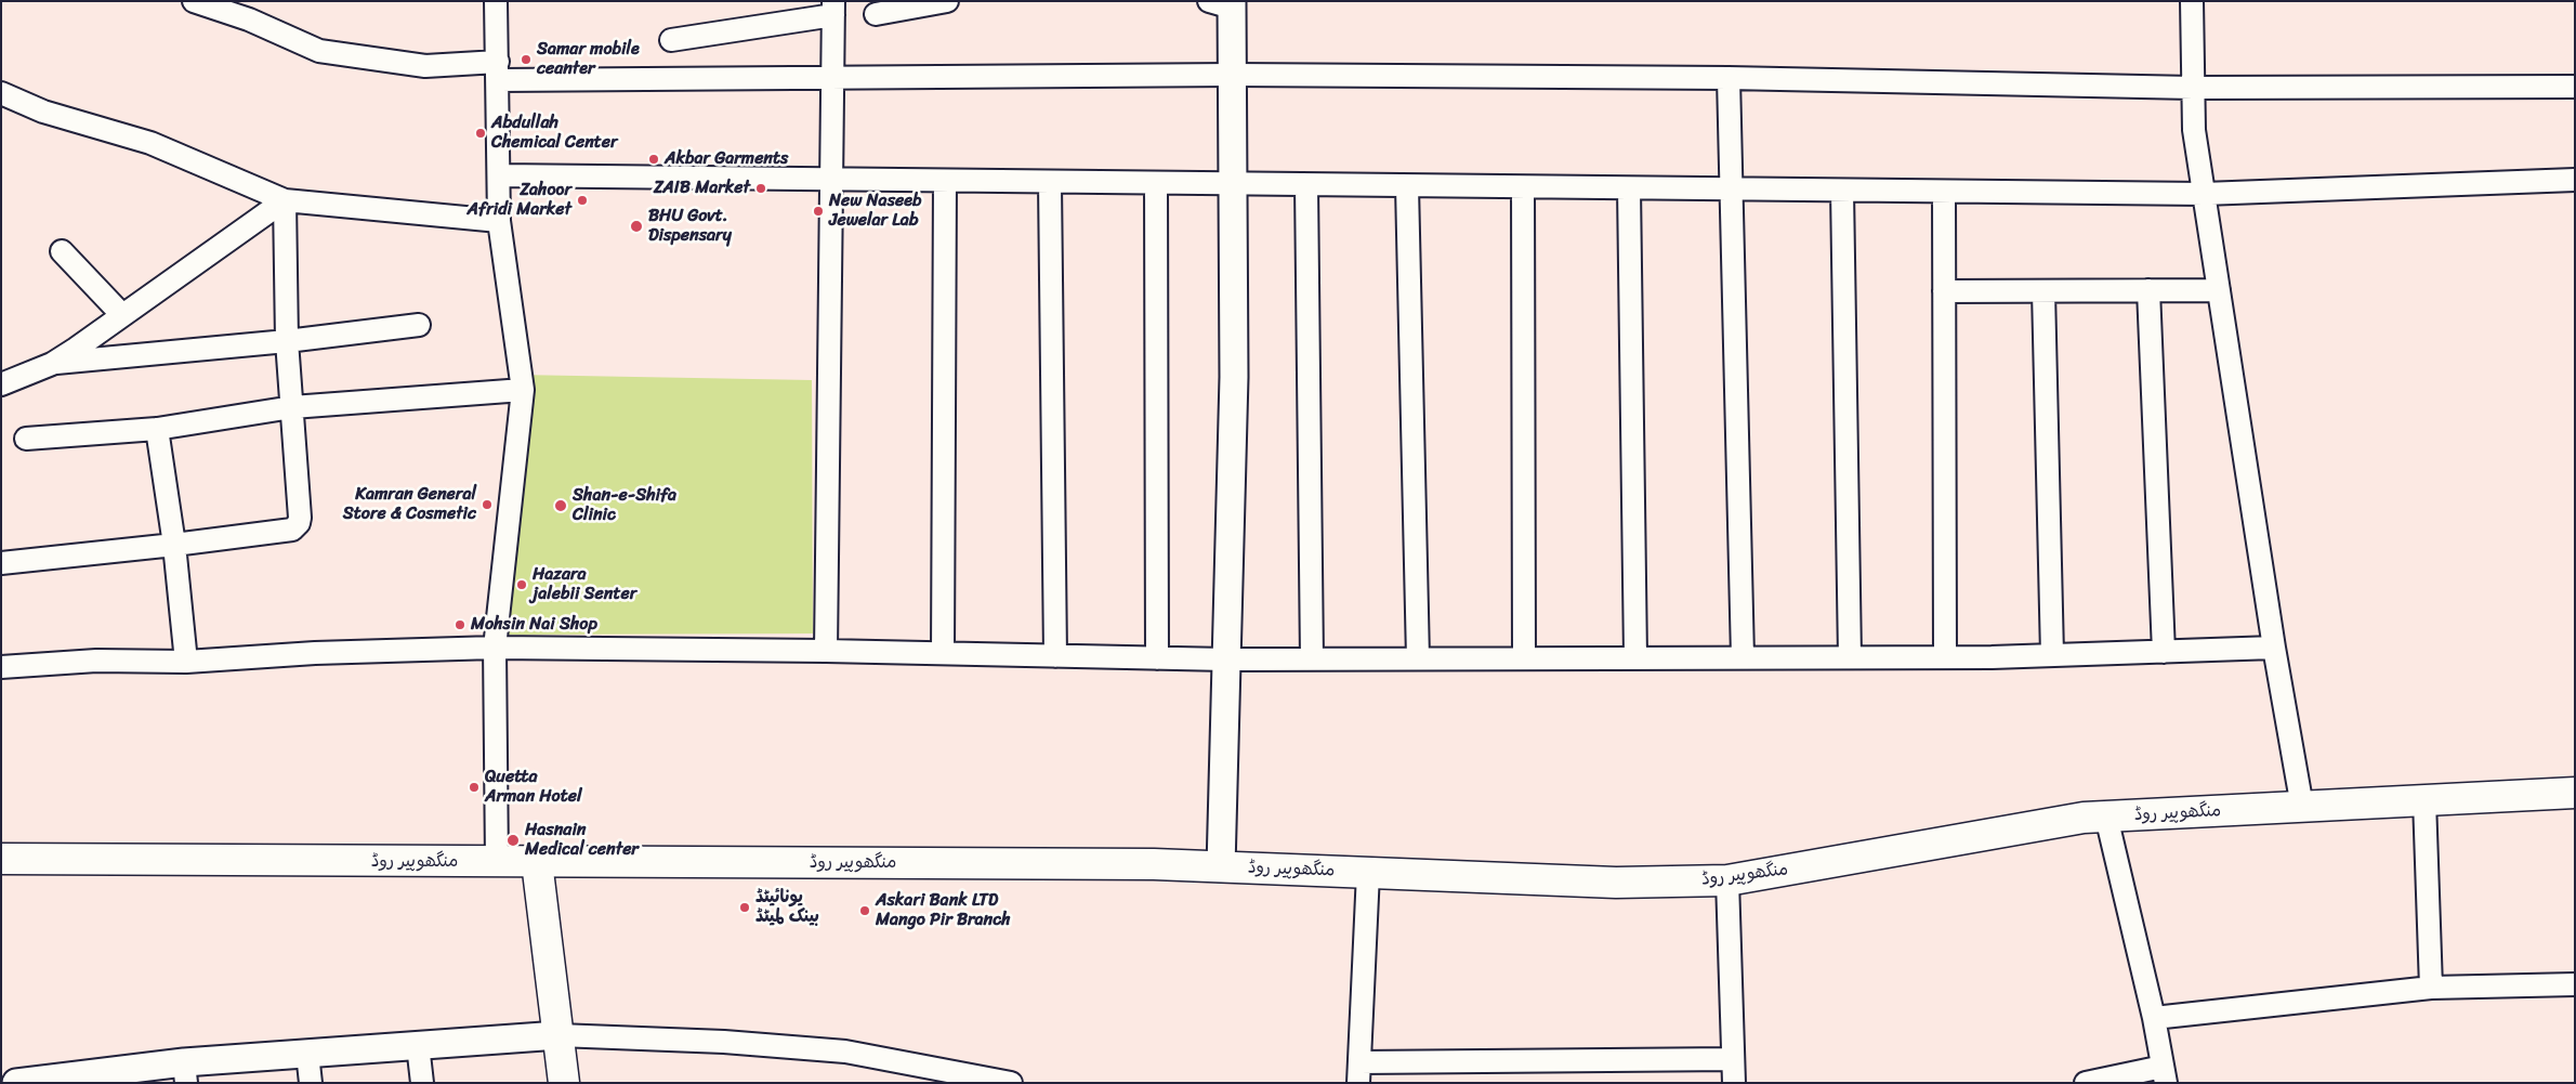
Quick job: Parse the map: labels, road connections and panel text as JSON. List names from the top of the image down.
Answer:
{
  "streets": {
    "main road": ["منگھوپیر روڈ"]
  },
  "places": [
    "Samar mobile ceanter",
    "Abdullah Chemical Center",
    "Akbar Garments",
    "ZAIB Market",
    "Zahoor Afridi Market",
    "New Naseeb Jewelar Lab",
    "BHU Govt. Dispensary",
    "Kamran General Store & Cosmetic",
    "Shan-e-Shifa Clinic",
    "Hazara jalebii Senter",
    "Mohsin Nai Shop",
    "Quetta Arman Hotel",
    "Hasnain Medical center",
    "یونائیٹڈ بینک لمیٹڈ",
    "Askari Bank LTD Mango Pir Branch"
  ]
}
